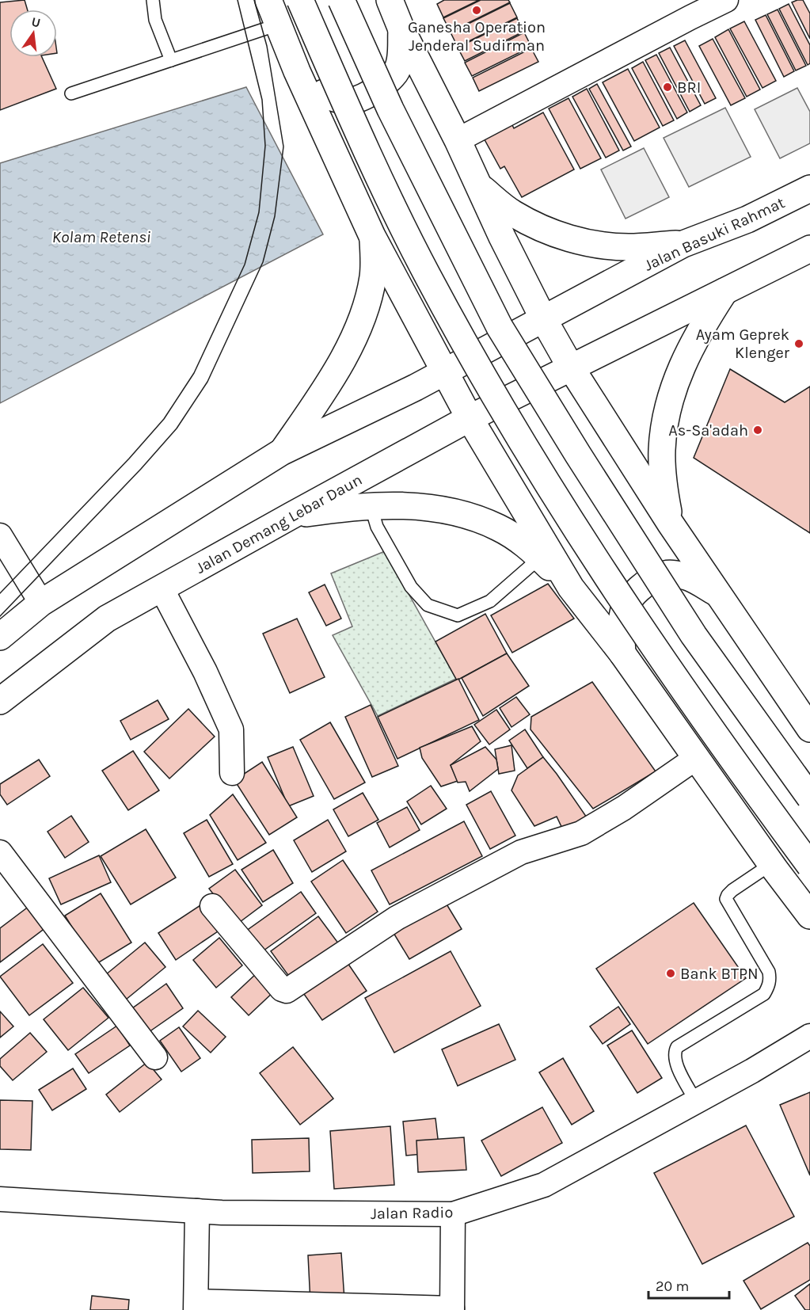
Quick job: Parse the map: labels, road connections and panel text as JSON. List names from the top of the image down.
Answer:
{
  "streets": {
    "highway": ["Jalan Basuki Rahmat", "Jalan Demang Lebar Daun"],
    "street": ["Jalan Radio"]
  },
  "water": ["Kolam Retensi"],
  "places": [
    "Ganesha Operation Jenderal Sudirman",
    "BRI",
    "Ayam Geprek Klenger",
    "As-Sa'adah",
    "Bank BTPN"
  ],
  "scale_bar": "20 m",
  "north": "top"
}
